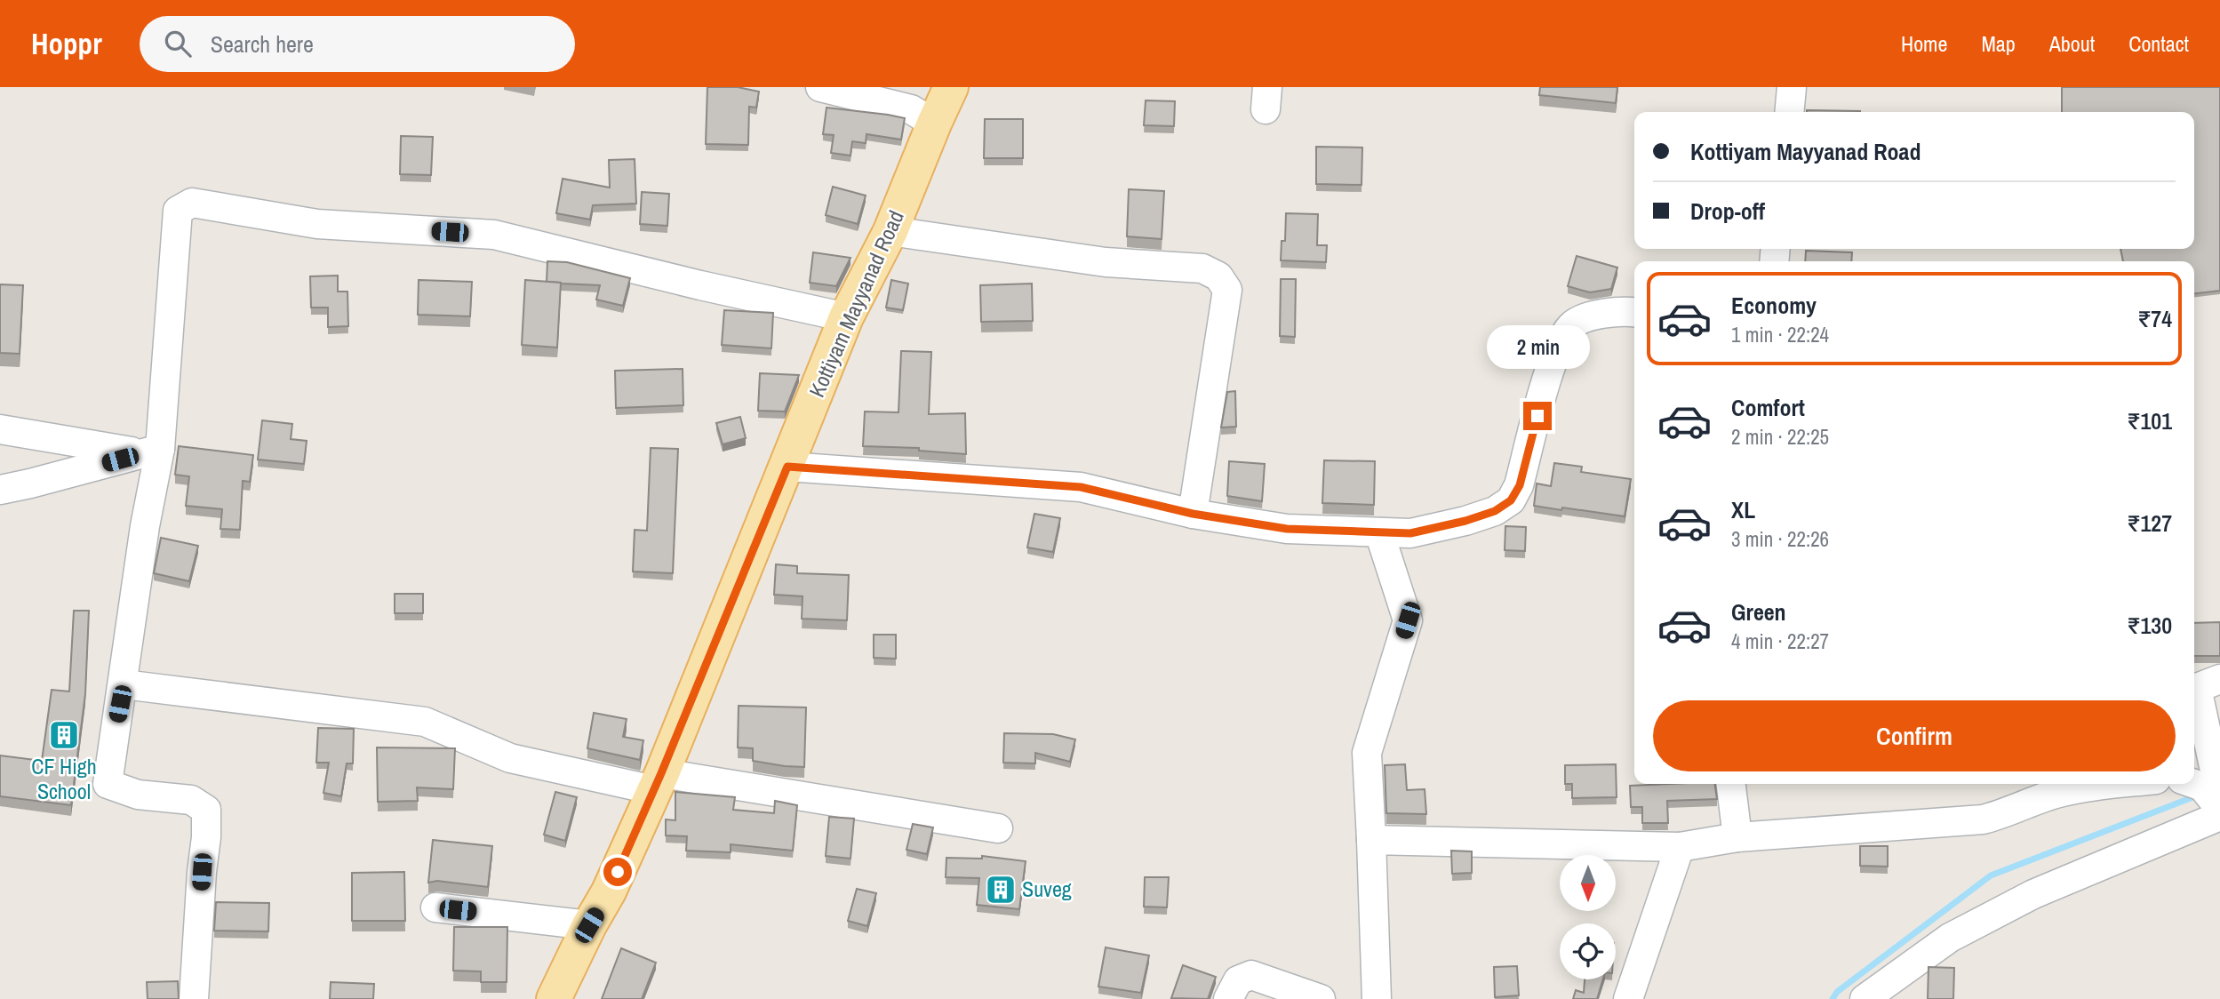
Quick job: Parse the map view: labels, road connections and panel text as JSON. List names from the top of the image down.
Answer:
{
  "streets": {
    "main road": ["Kottiyam Mayyanad Road"]
  },
  "places": {
    "building": ["CF High School", "Suveg"]
  },
  "north": "bottom",
  "page": {
    "header": "Hoppr",
    "search": "Search here",
    "nav": [
      "Home",
      "Map",
      "About",
      "Contact"
    ],
    "banner": ["Kottiyam Mayyanad Road", "Drop-off"],
    "list": [
      {
        "name": "Economy",
        "note": "1 min · 22:24",
        "value": "₹74"
      },
      {
        "name": "Comfort",
        "note": "2 min · 22:25",
        "value": "₹101"
      },
      {
        "name": "XL",
        "note": "3 min · 22:26",
        "value": "₹127"
      },
      {
        "name": "Green",
        "note": "4 min · 22:27",
        "value": "₹130"
      }
    ],
    "bubble": "2 min",
    "buttons": "Confirm"
  }
}
